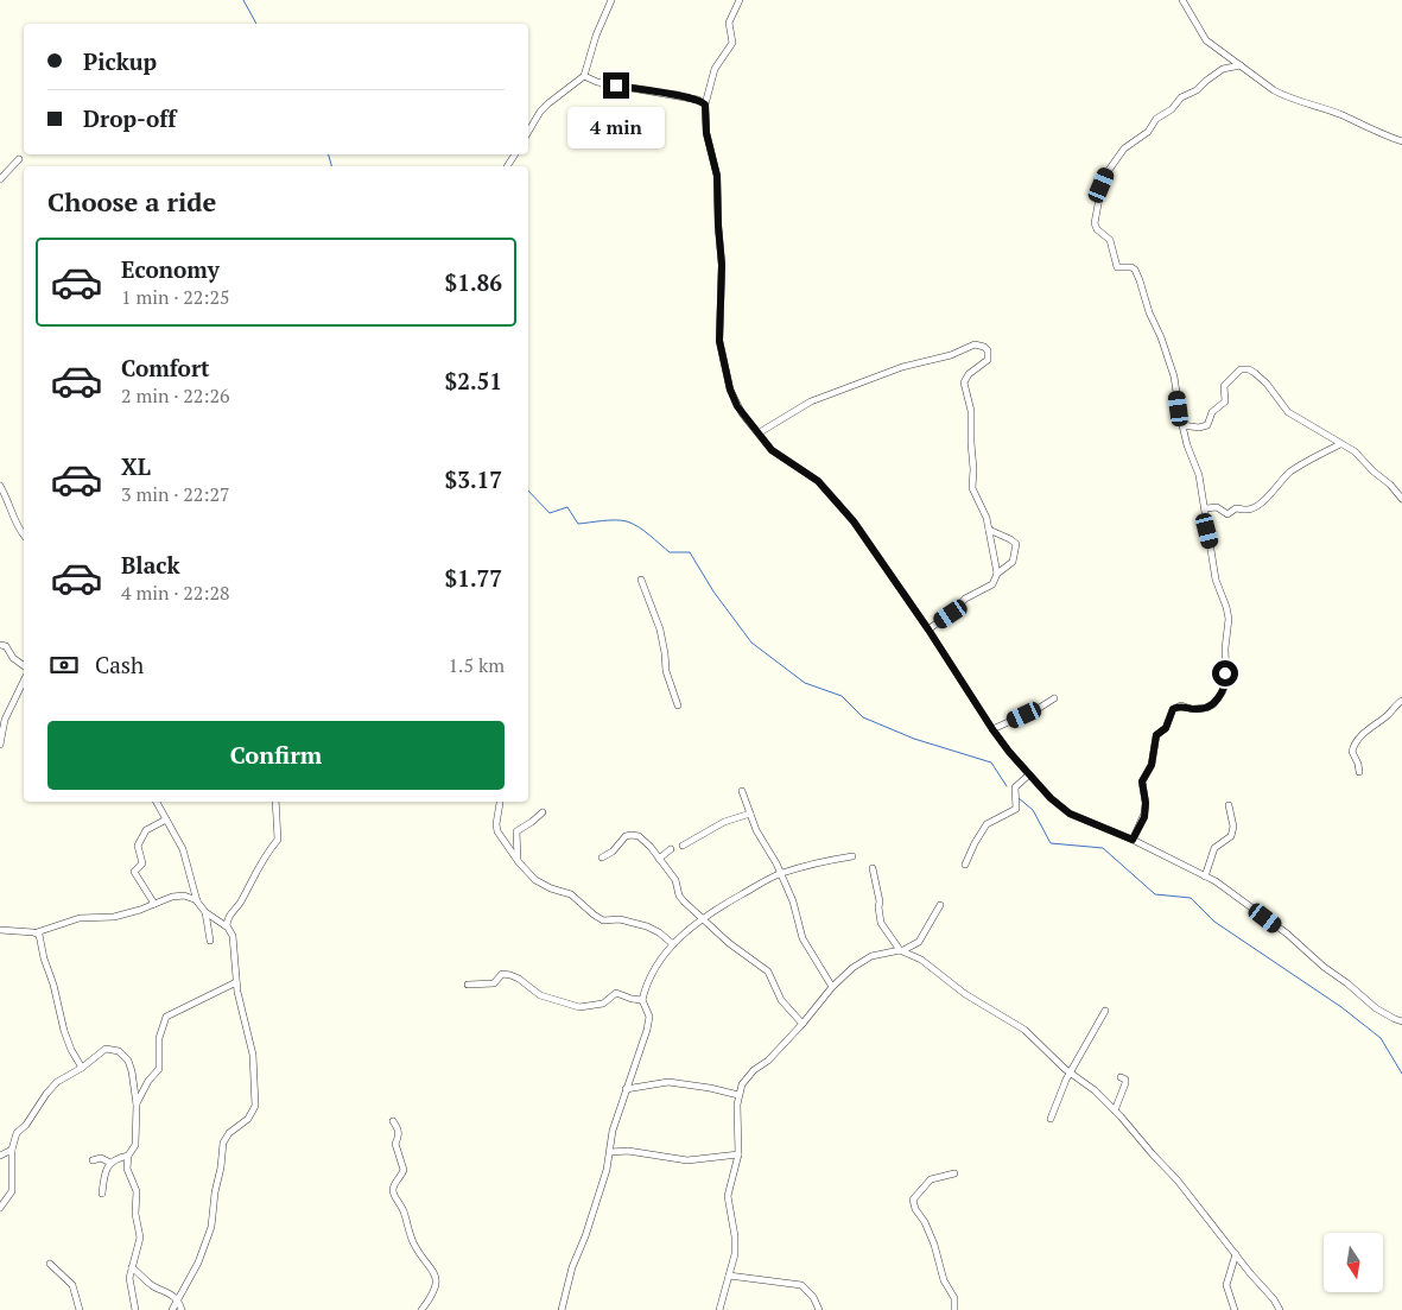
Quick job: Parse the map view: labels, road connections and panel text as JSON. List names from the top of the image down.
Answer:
{
  "north": "bottom",
  "page": {
    "banner": ["Pickup", "Drop-off"],
    "bubble": "4 min",
    "heading": "Choose a ride",
    "list": [
      {
        "name": "Economy",
        "note": "1 min · 22:25",
        "value": "$1.86"
      },
      {
        "name": "Comfort",
        "note": "2 min · 22:26",
        "value": "$2.51"
      },
      {
        "name": "XL",
        "note": "3 min · 22:27",
        "value": "$3.17"
      },
      {
        "name": "Black",
        "note": "4 min · 22:28",
        "value": "$1.77"
      }
    ],
    "pay": ["Cash", "1.5 km"],
    "buttons": "Confirm"
  }
}
